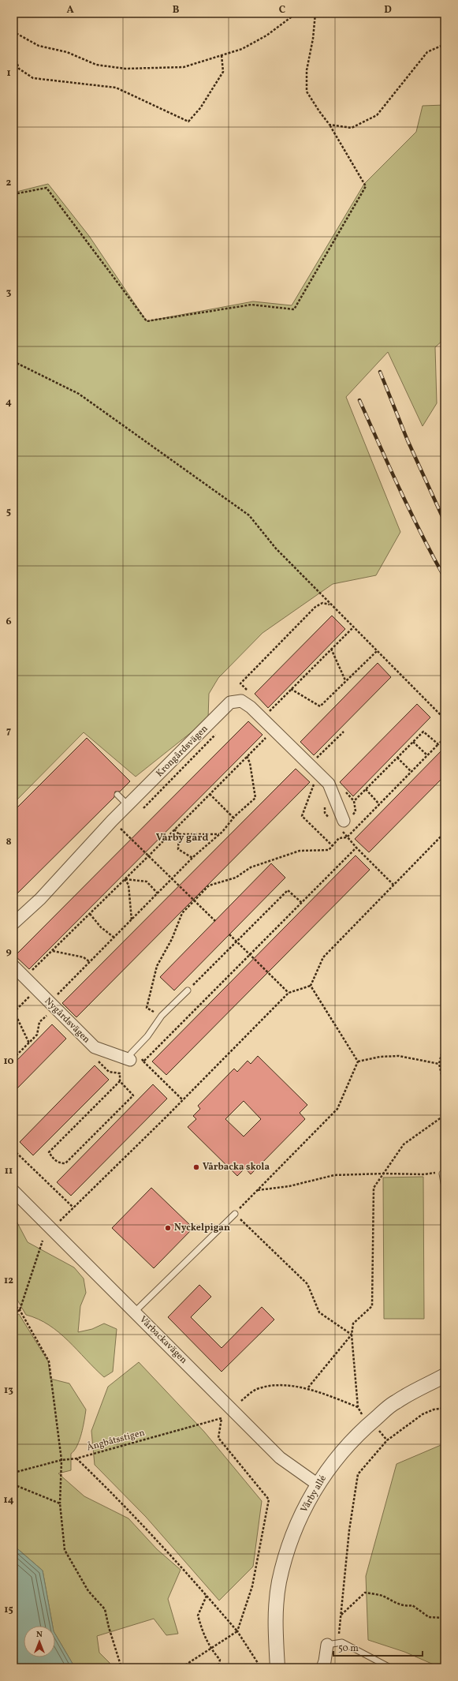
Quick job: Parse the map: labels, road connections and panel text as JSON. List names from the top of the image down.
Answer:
{
  "streets": {
    "street": [
      "Krongårdsvägen",
      "Nygårdsvägen",
      "Vårbackavägen",
      "Vårby allé"
    ],
    "path": ["Ångbåtsstigen"]
  },
  "crossings": [
    ["Vårbackavägen", "Vårby allé"]
  ],
  "districts": ["Vårby gård"],
  "places": ["Vårbacka skola", "Nyckelpigan"],
  "scale_bar": "50 m",
  "north": "top",
  "grid": {
    "columns": [
      "A",
      "B",
      "C",
      "D"
    ],
    "rows": [
      "1",
      "2",
      "3",
      "4",
      "5",
      "6",
      "7",
      "8",
      "9",
      "10",
      "11",
      "12",
      "13",
      "14",
      "15"
    ]
  }
}
